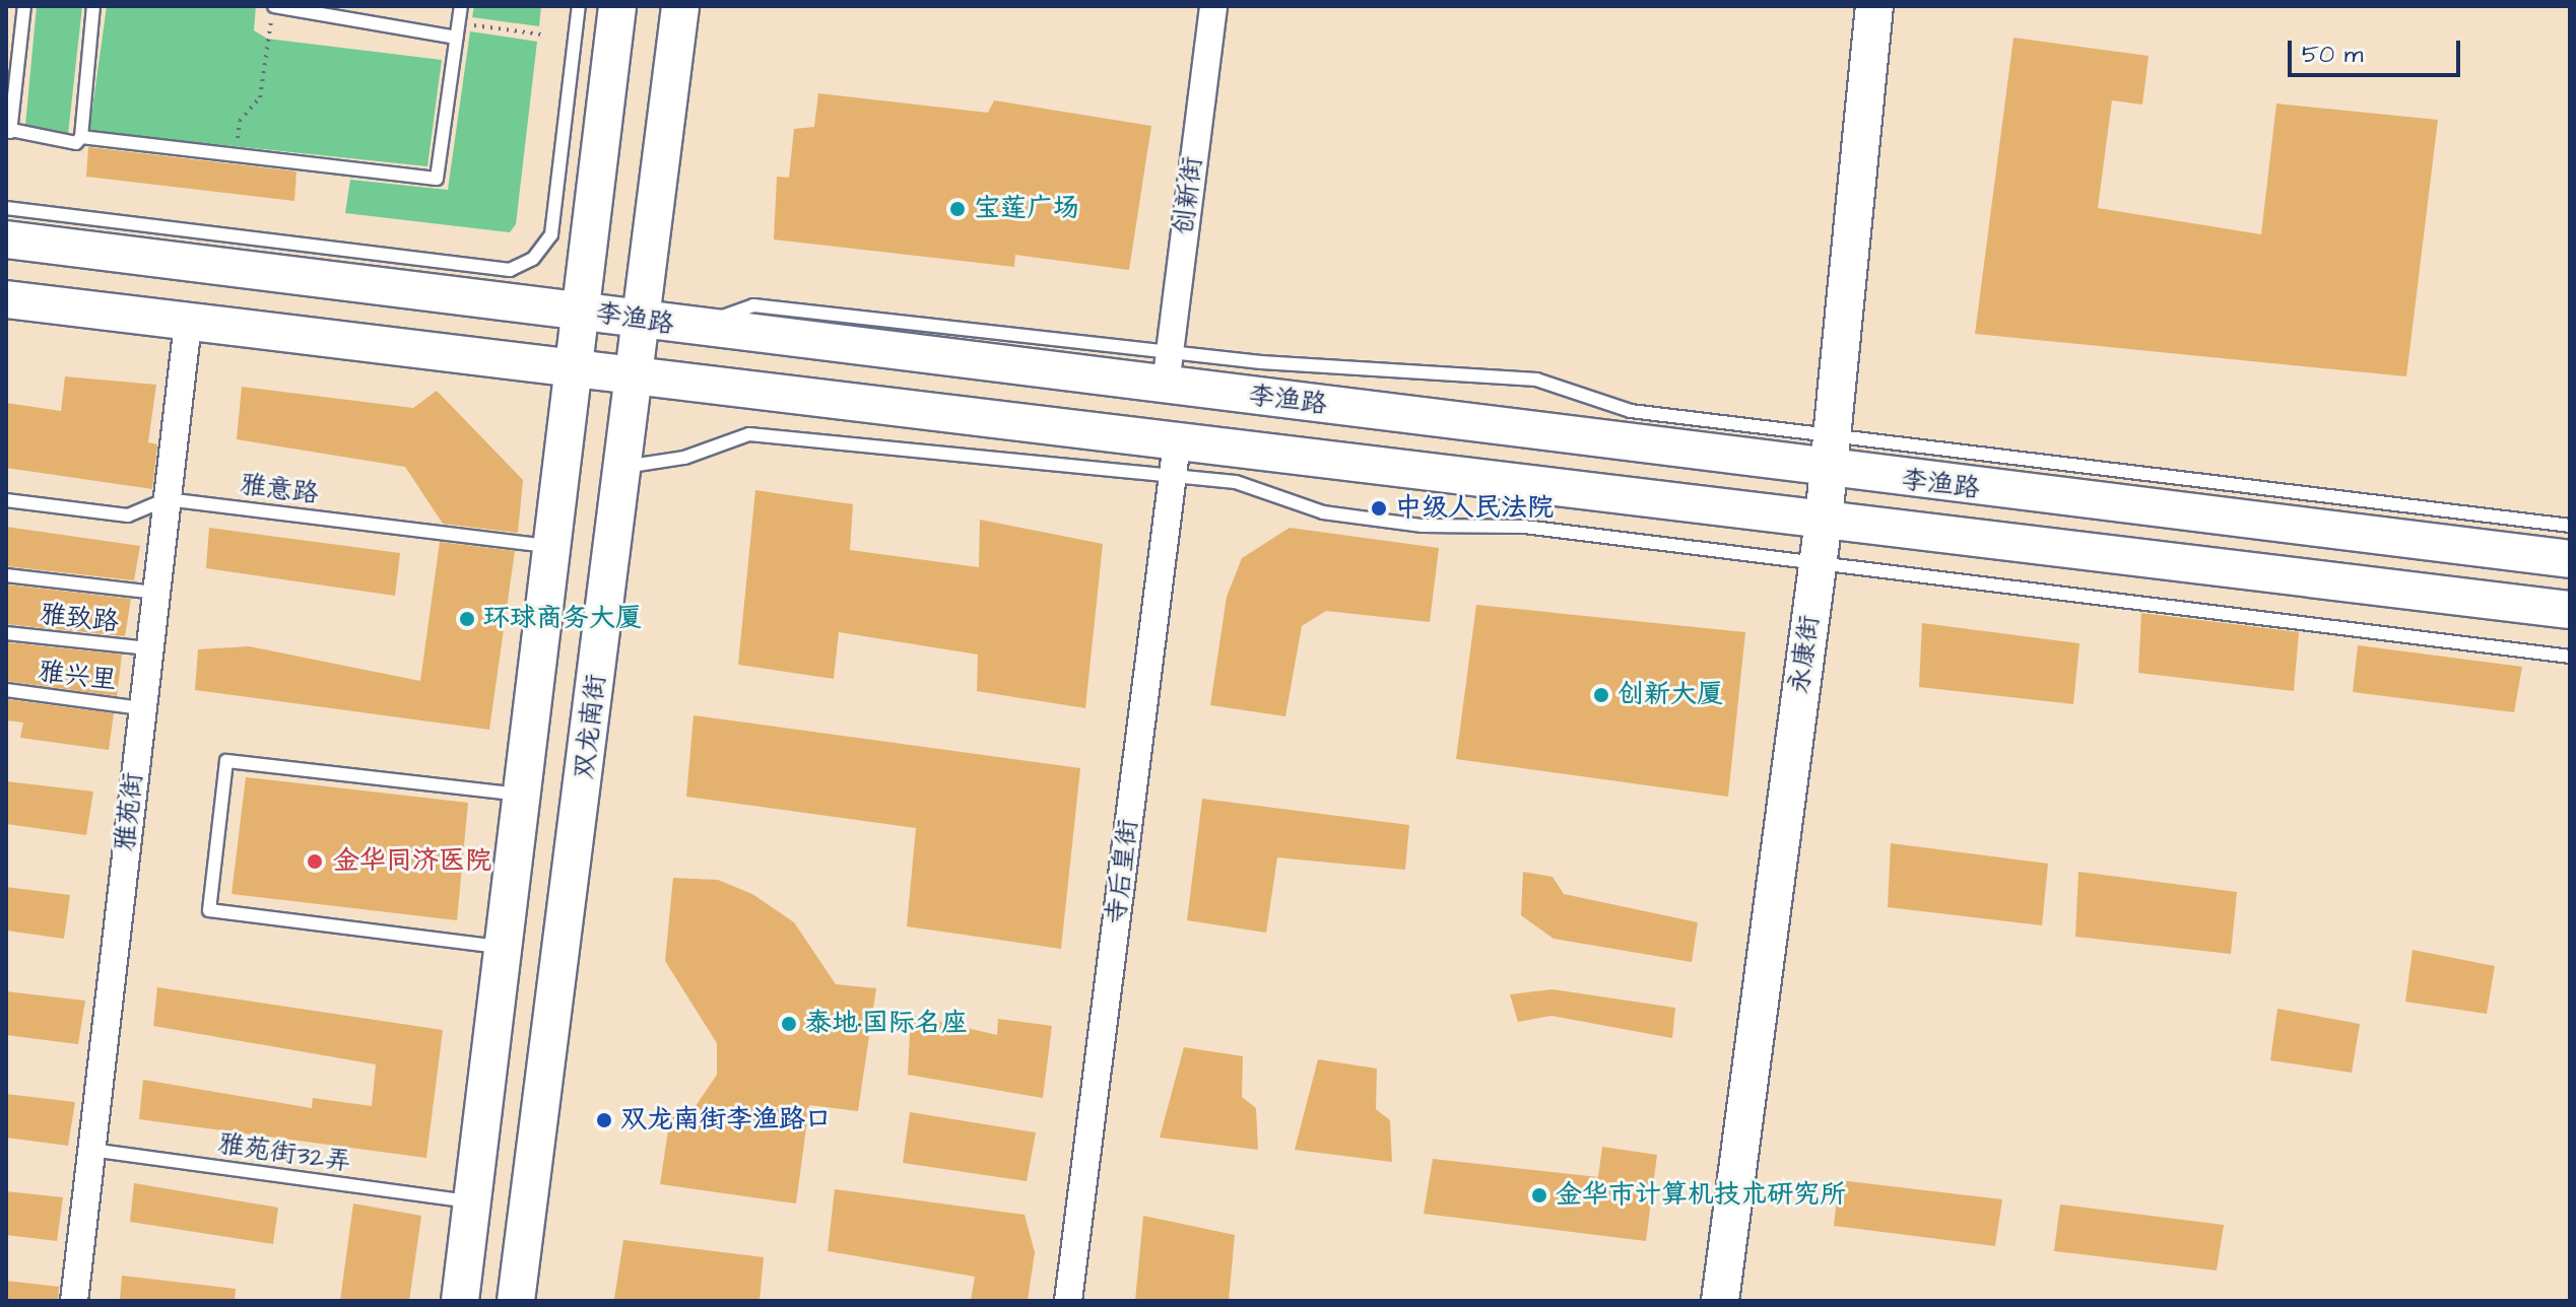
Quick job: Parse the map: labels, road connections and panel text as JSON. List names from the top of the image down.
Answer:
{
  "streets": {
    "main road": ["李渔路", "永康街", "双龙南街"],
    "street": ["创新街", "雅苑街", "寺后皇街"],
    "lane": [
      "雅意路",
      "雅致路",
      "雅兴里",
      "雅苑街32弄"
    ]
  },
  "crossings": [
    ["创新街", "李渔路"],
    ["李渔路", "永康街"],
    ["李渔路", "双龙南街"],
    ["李渔路", "雅苑街"],
    ["李渔路", "寺后皇街"],
    ["雅意路", "雅苑街"],
    ["雅致路", "雅苑街"],
    ["雅兴里", "雅苑街"],
    ["雅苑街", "雅苑街32弄"]
  ],
  "places": [
    "宝莲广场",
    "中级人民法院",
    "环球商务大厦",
    "创新大厦",
    "金华同济医院",
    "泰地·国际名座",
    "双龙南街李渔路口",
    "金华市计算机技术研究所"
  ],
  "scale_bar": "50 m"
}
